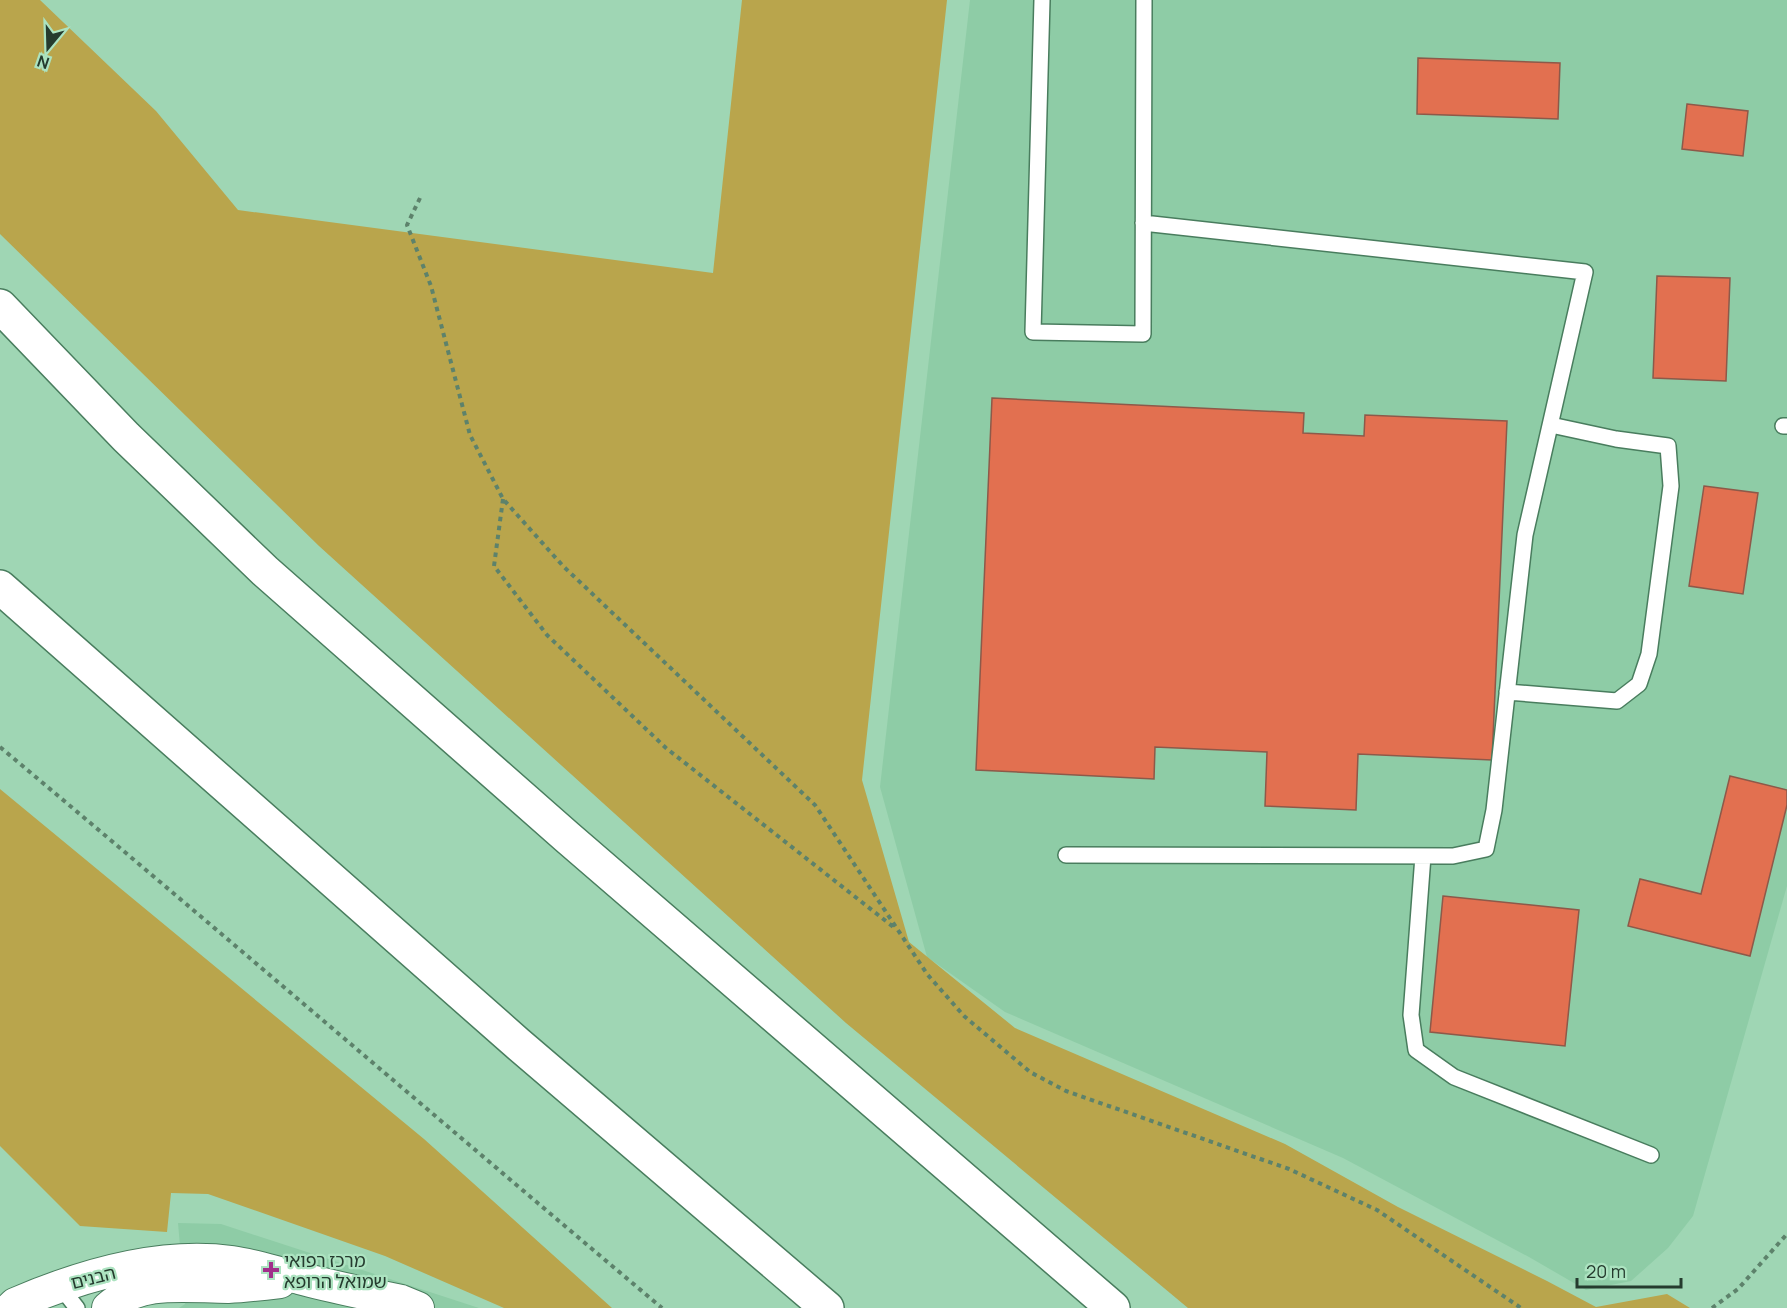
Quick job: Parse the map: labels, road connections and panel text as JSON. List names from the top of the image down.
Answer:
{
  "streets": {
    "street": ["הבנים"]
  },
  "places": {
    "health": ["מרכז רפואי שמואל הרופא"]
  },
  "scale_bar": "20 m",
  "north": "bottom"
}
